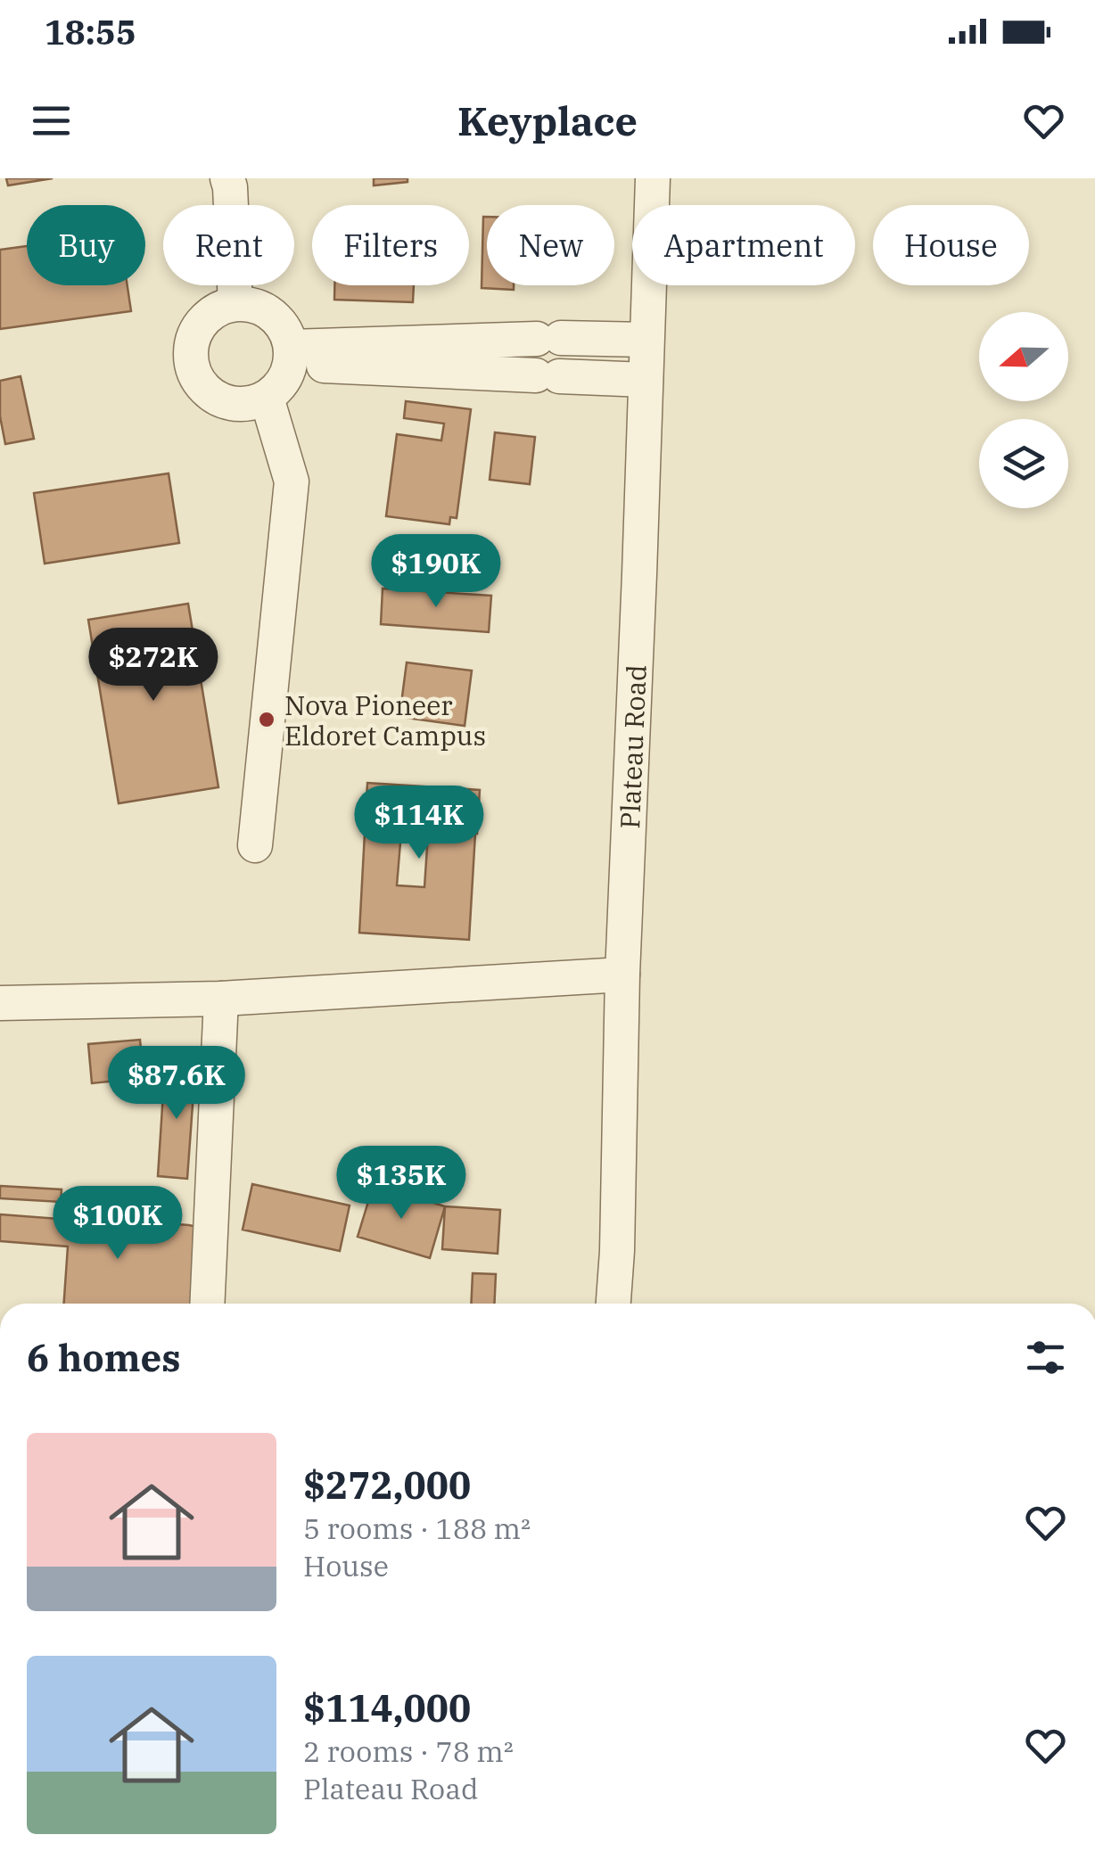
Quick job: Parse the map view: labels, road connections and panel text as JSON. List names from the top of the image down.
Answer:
{
  "streets": {
    "street": ["Plateau Road"]
  },
  "places": ["Nova Pioneer Eldoret Campus"],
  "north": "left",
  "page": {
    "status": "18:55",
    "header": "Keyplace",
    "chip": [
      "Buy",
      "Rent",
      "Filters",
      "New",
      "Apartment",
      "House"
    ],
    "price": [
      "$190K",
      "$272K",
      "$114K",
      "$87.6K",
      "$135K",
      "$100K"
    ],
    "heading": "6 homes",
    "list": [
      {
        "name": "$272,000",
        "note": "5 rooms · 188 m² · House"
      },
      {
        "name": "$114,000",
        "note": "2 rooms · 78 m² · Plateau Road"
      }
    ]
  }
}
